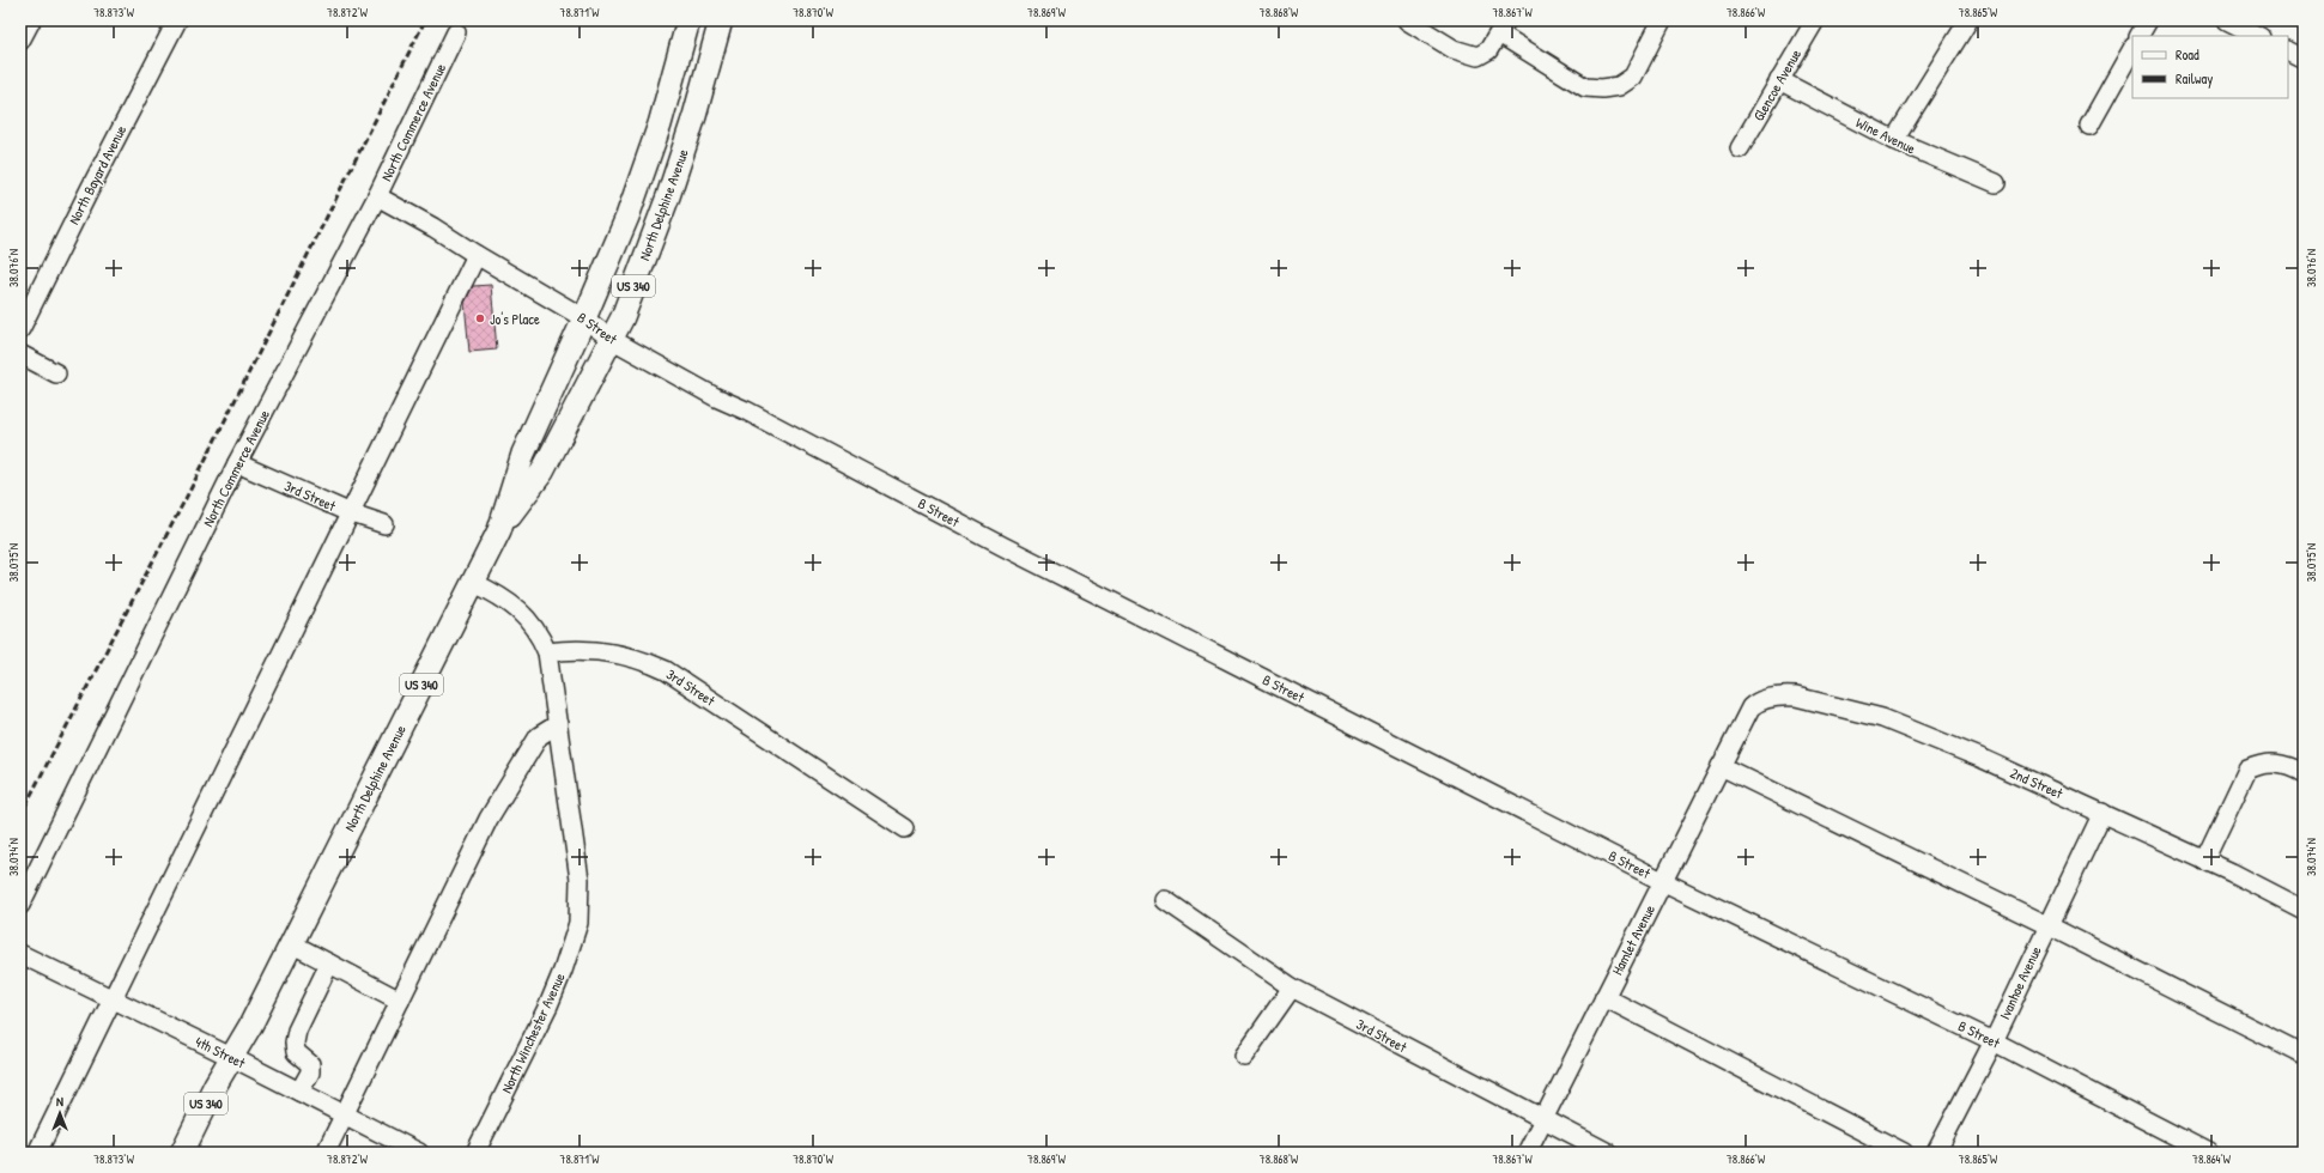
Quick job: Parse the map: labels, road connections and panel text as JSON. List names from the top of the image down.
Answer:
{
  "streets": {
    "main road": ["North Delphine Avenue", "US 340"],
    "street": [
      "Glencoe Avenue",
      "North Commerce Avenue",
      "Wine Avenue",
      "North Bayard Avenue",
      "B Street",
      "3rd Street",
      "2nd Street",
      "Hamlet Avenue",
      "Ivanhoe Avenue",
      "North Winchester Avenue",
      "4th Street"
    ]
  },
  "crossings": [
    ["Glencoe Avenue", "Wine Avenue"],
    ["North Commerce Avenue", "B Street"],
    ["North Commerce Avenue", "3rd Street"],
    ["North Delphine Avenue", "B Street"],
    ["North Delphine Avenue", "4th Street"],
    ["B Street", "Hamlet Avenue"],
    ["B Street", "Ivanhoe Avenue"],
    ["3rd Street", "Hamlet Avenue"],
    ["3rd Street", "North Winchester Avenue"],
    ["2nd Street", "Hamlet Avenue"],
    ["2nd Street", "Ivanhoe Avenue"]
  ],
  "places": ["Jo's Place"],
  "legend": ["Road", "Railway"],
  "north": "top",
  "coordinates": [
    "78.873°W",
    "78.872°W",
    "78.871°W",
    "78.870°W",
    "78.869°W",
    "78.868°W",
    "78.867°W",
    "78.866°W",
    "78.865°W",
    "38.076°N",
    "38.075°N",
    "38.074°N",
    "78.864°W"
  ]
}
